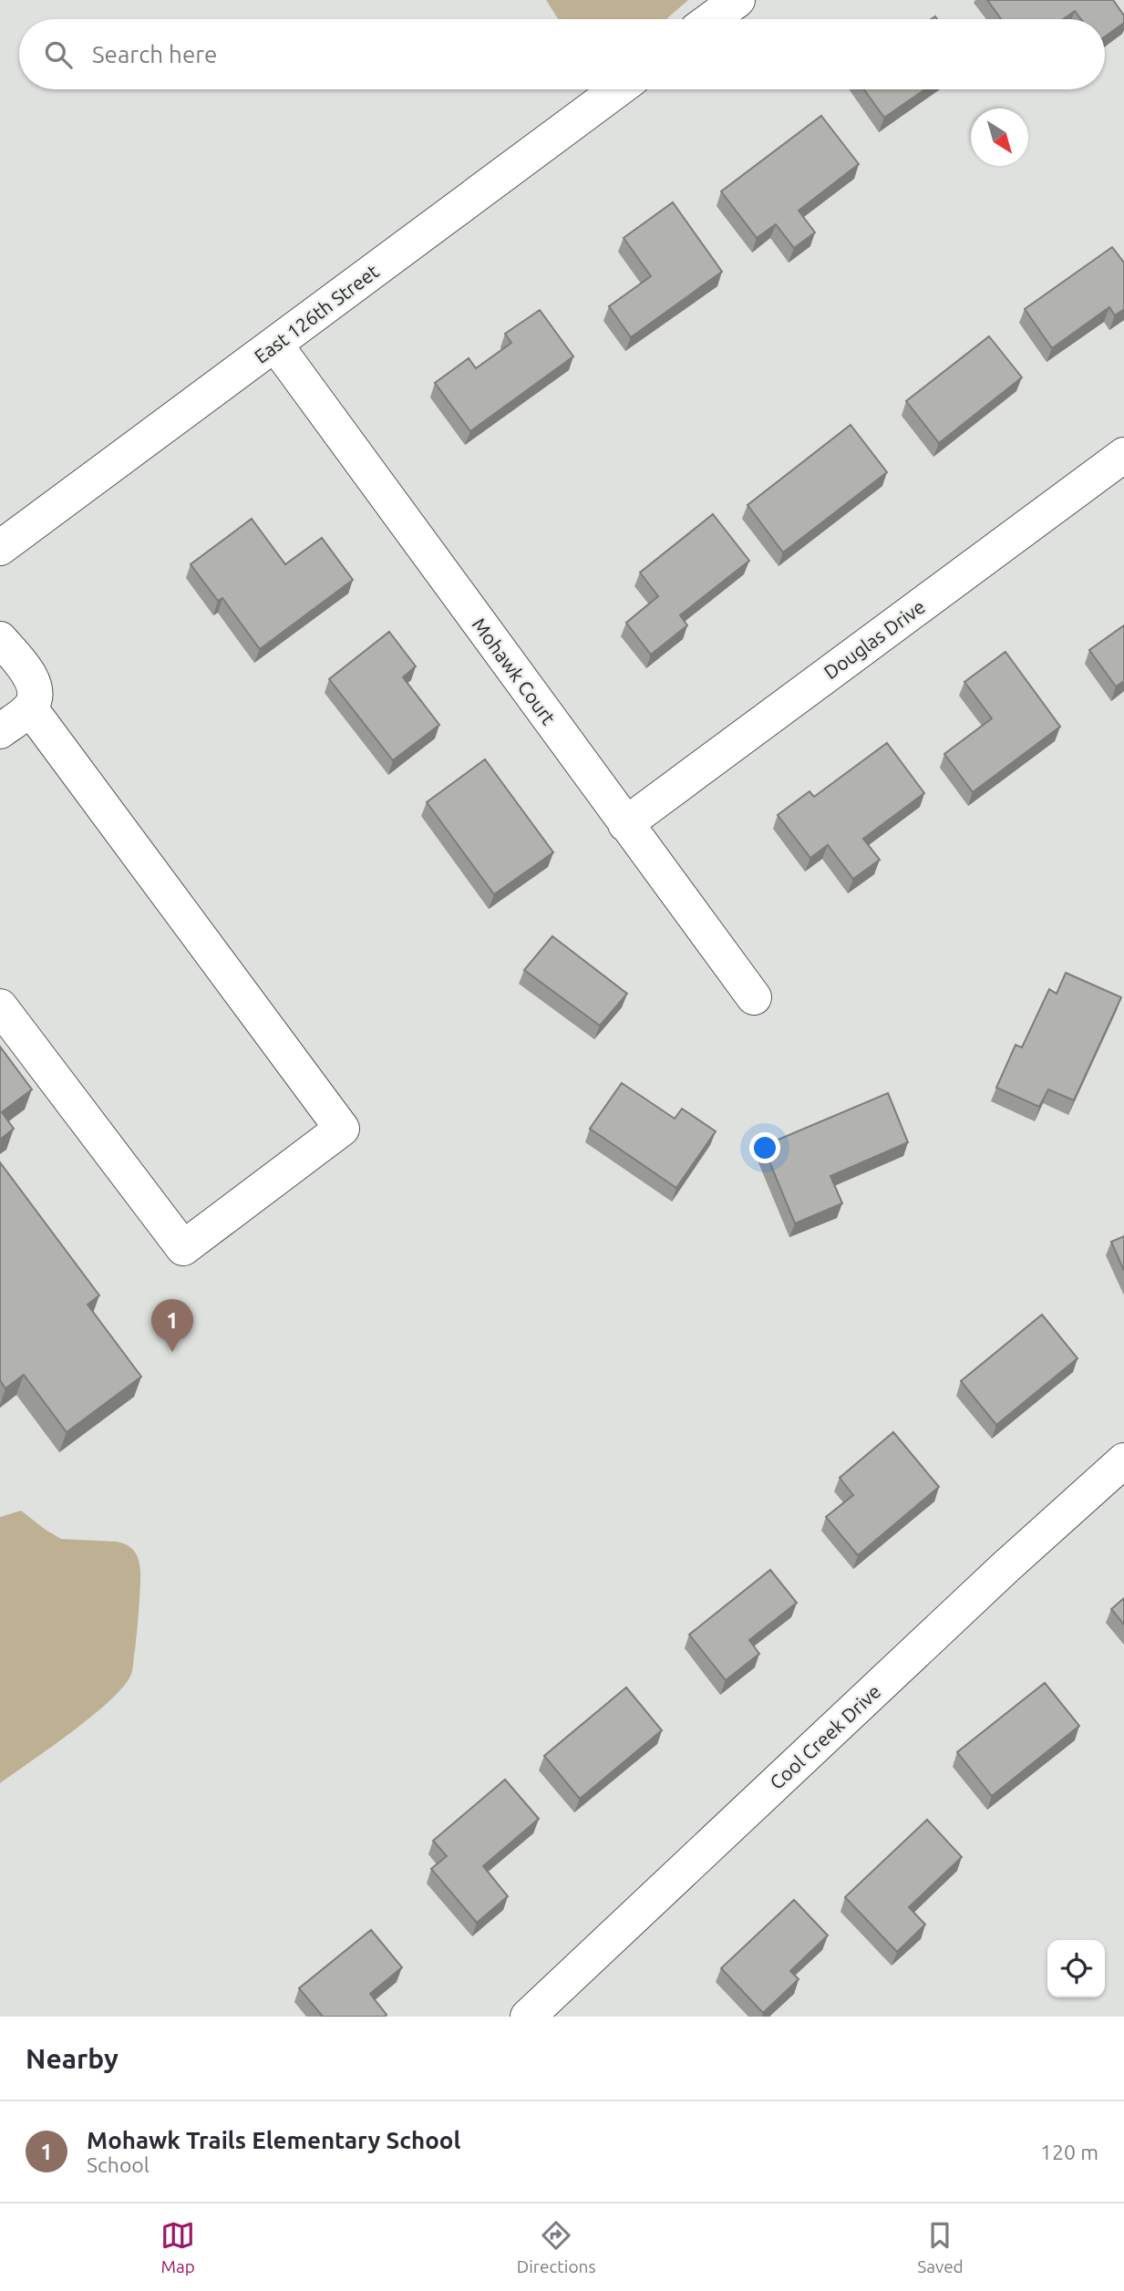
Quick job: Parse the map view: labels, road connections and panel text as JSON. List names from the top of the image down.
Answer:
{
  "streets": {
    "street": [
      "East 126th Street",
      "Douglas Drive",
      "Mohawk Court",
      "Cool Creek Drive"
    ]
  },
  "crossings": [
    ["East 126th Street", "Mohawk Court"],
    ["Douglas Drive", "Mohawk Court"]
  ],
  "north": "bottom right",
  "page": {
    "search": "Search here",
    "pins": "1",
    "heading": "Nearby",
    "list": [
      {
        "mark": "1",
        "name": "Mohawk Trails Elementary School",
        "note": "School",
        "value": "120 m"
      }
    ],
    "nav": ["Map", "Directions", "Saved"]
  }
}
